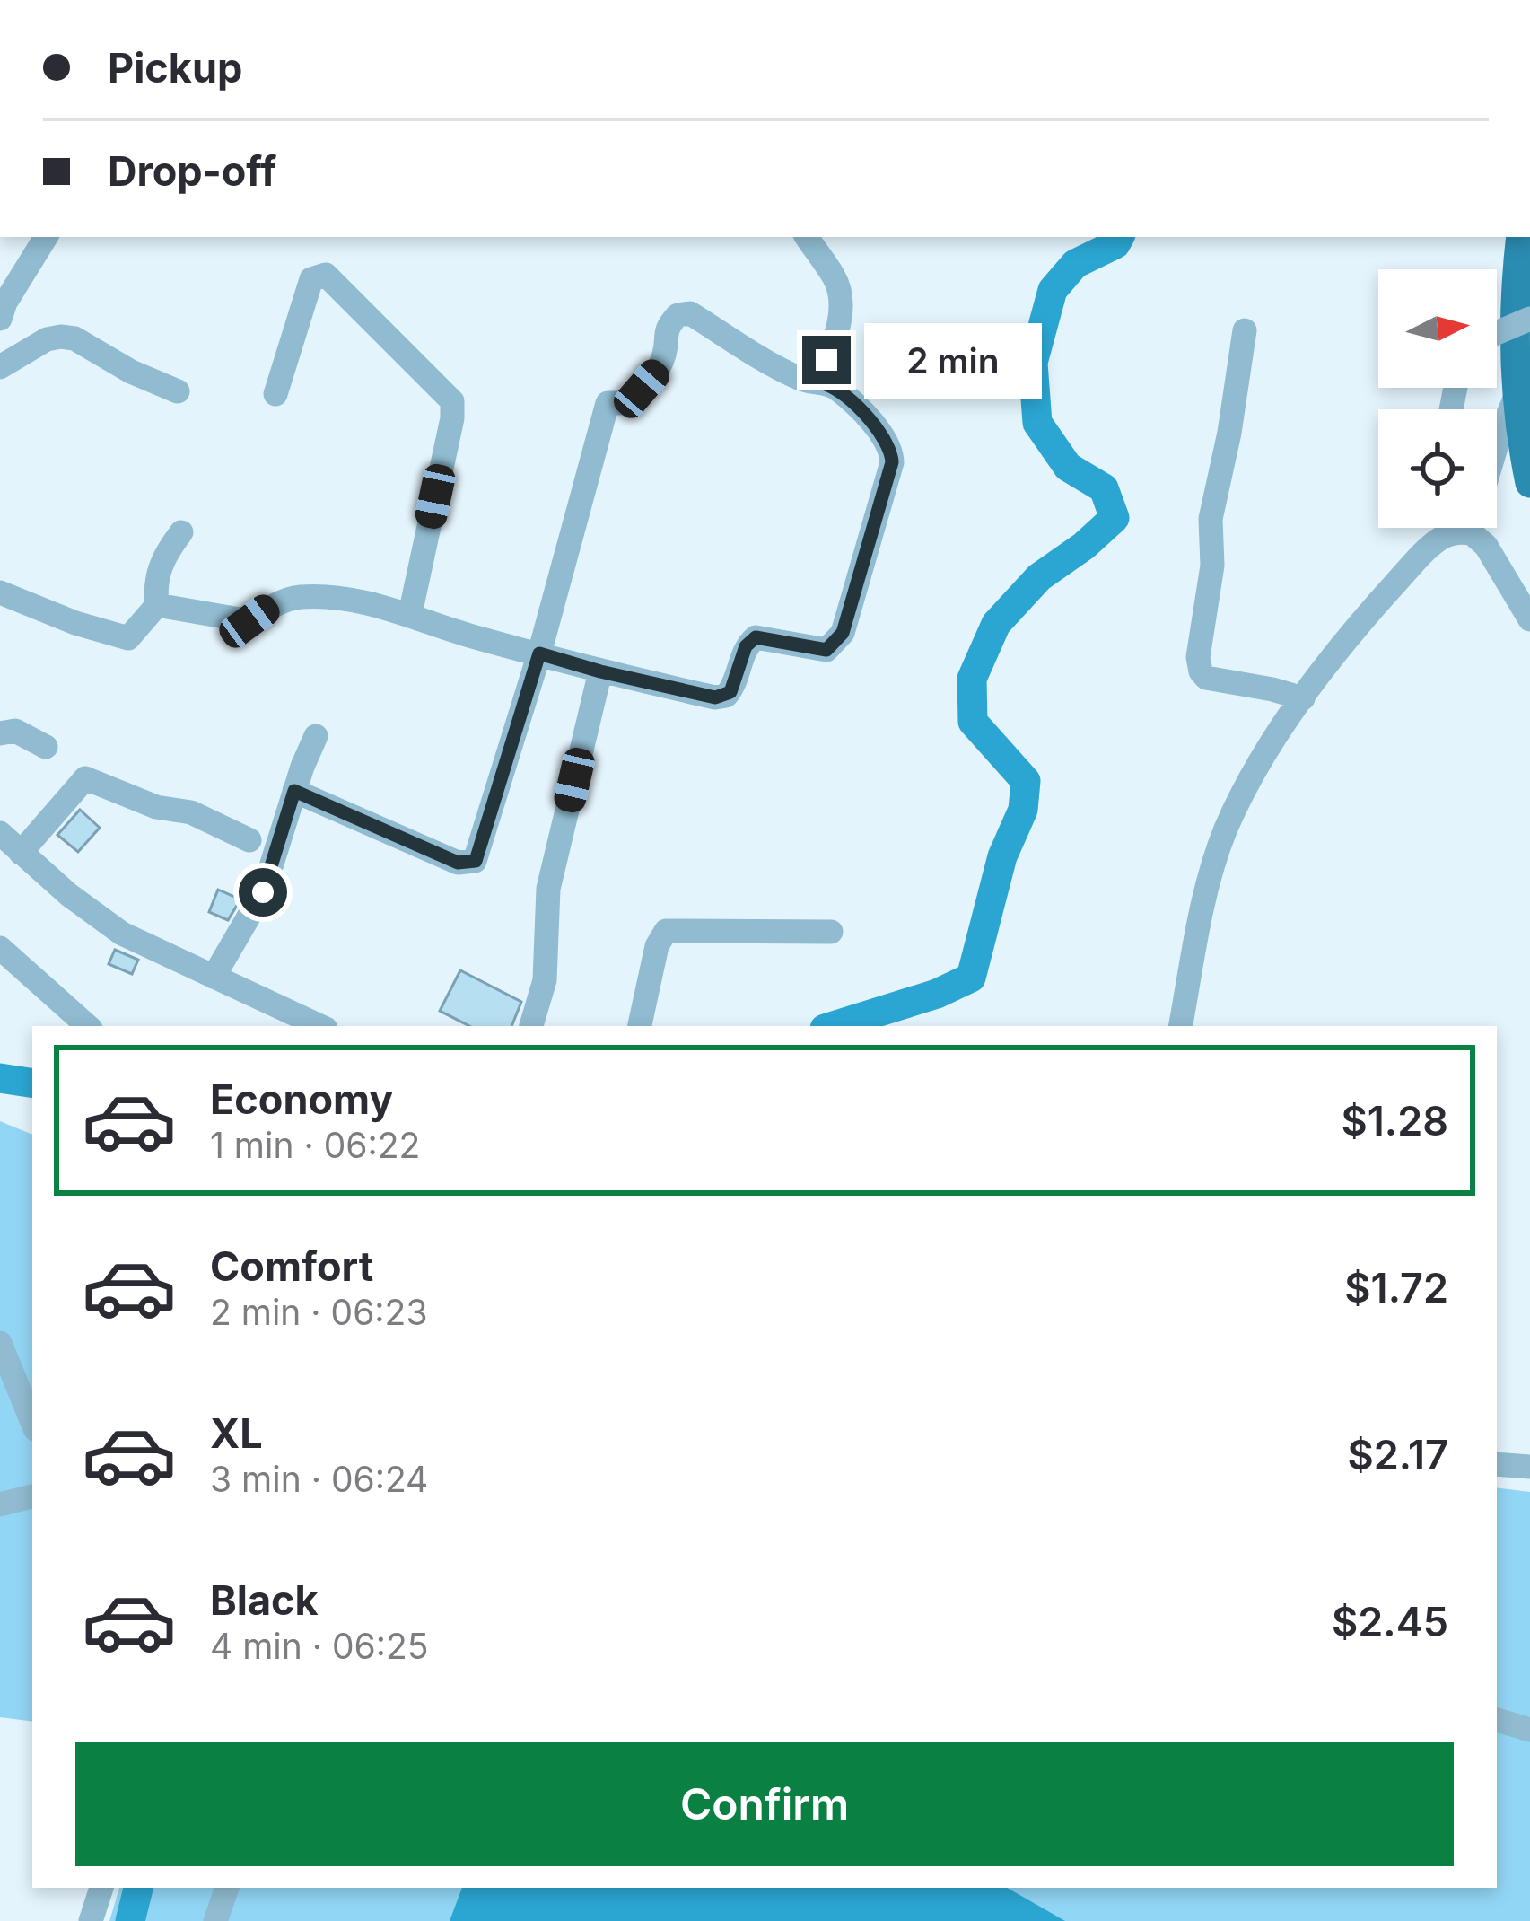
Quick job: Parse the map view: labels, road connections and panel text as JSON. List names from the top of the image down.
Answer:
{
  "north": "right",
  "page": {
    "banner": ["Pickup", "Drop-off"],
    "bubble": "2 min",
    "list": [
      {
        "name": "Economy",
        "note": "1 min · 06:22",
        "value": "$1.28"
      },
      {
        "name": "Comfort",
        "note": "2 min · 06:23",
        "value": "$1.72"
      },
      {
        "name": "XL",
        "note": "3 min · 06:24",
        "value": "$2.17"
      },
      {
        "name": "Black",
        "note": "4 min · 06:25",
        "value": "$2.45"
      }
    ],
    "buttons": "Confirm"
  }
}
